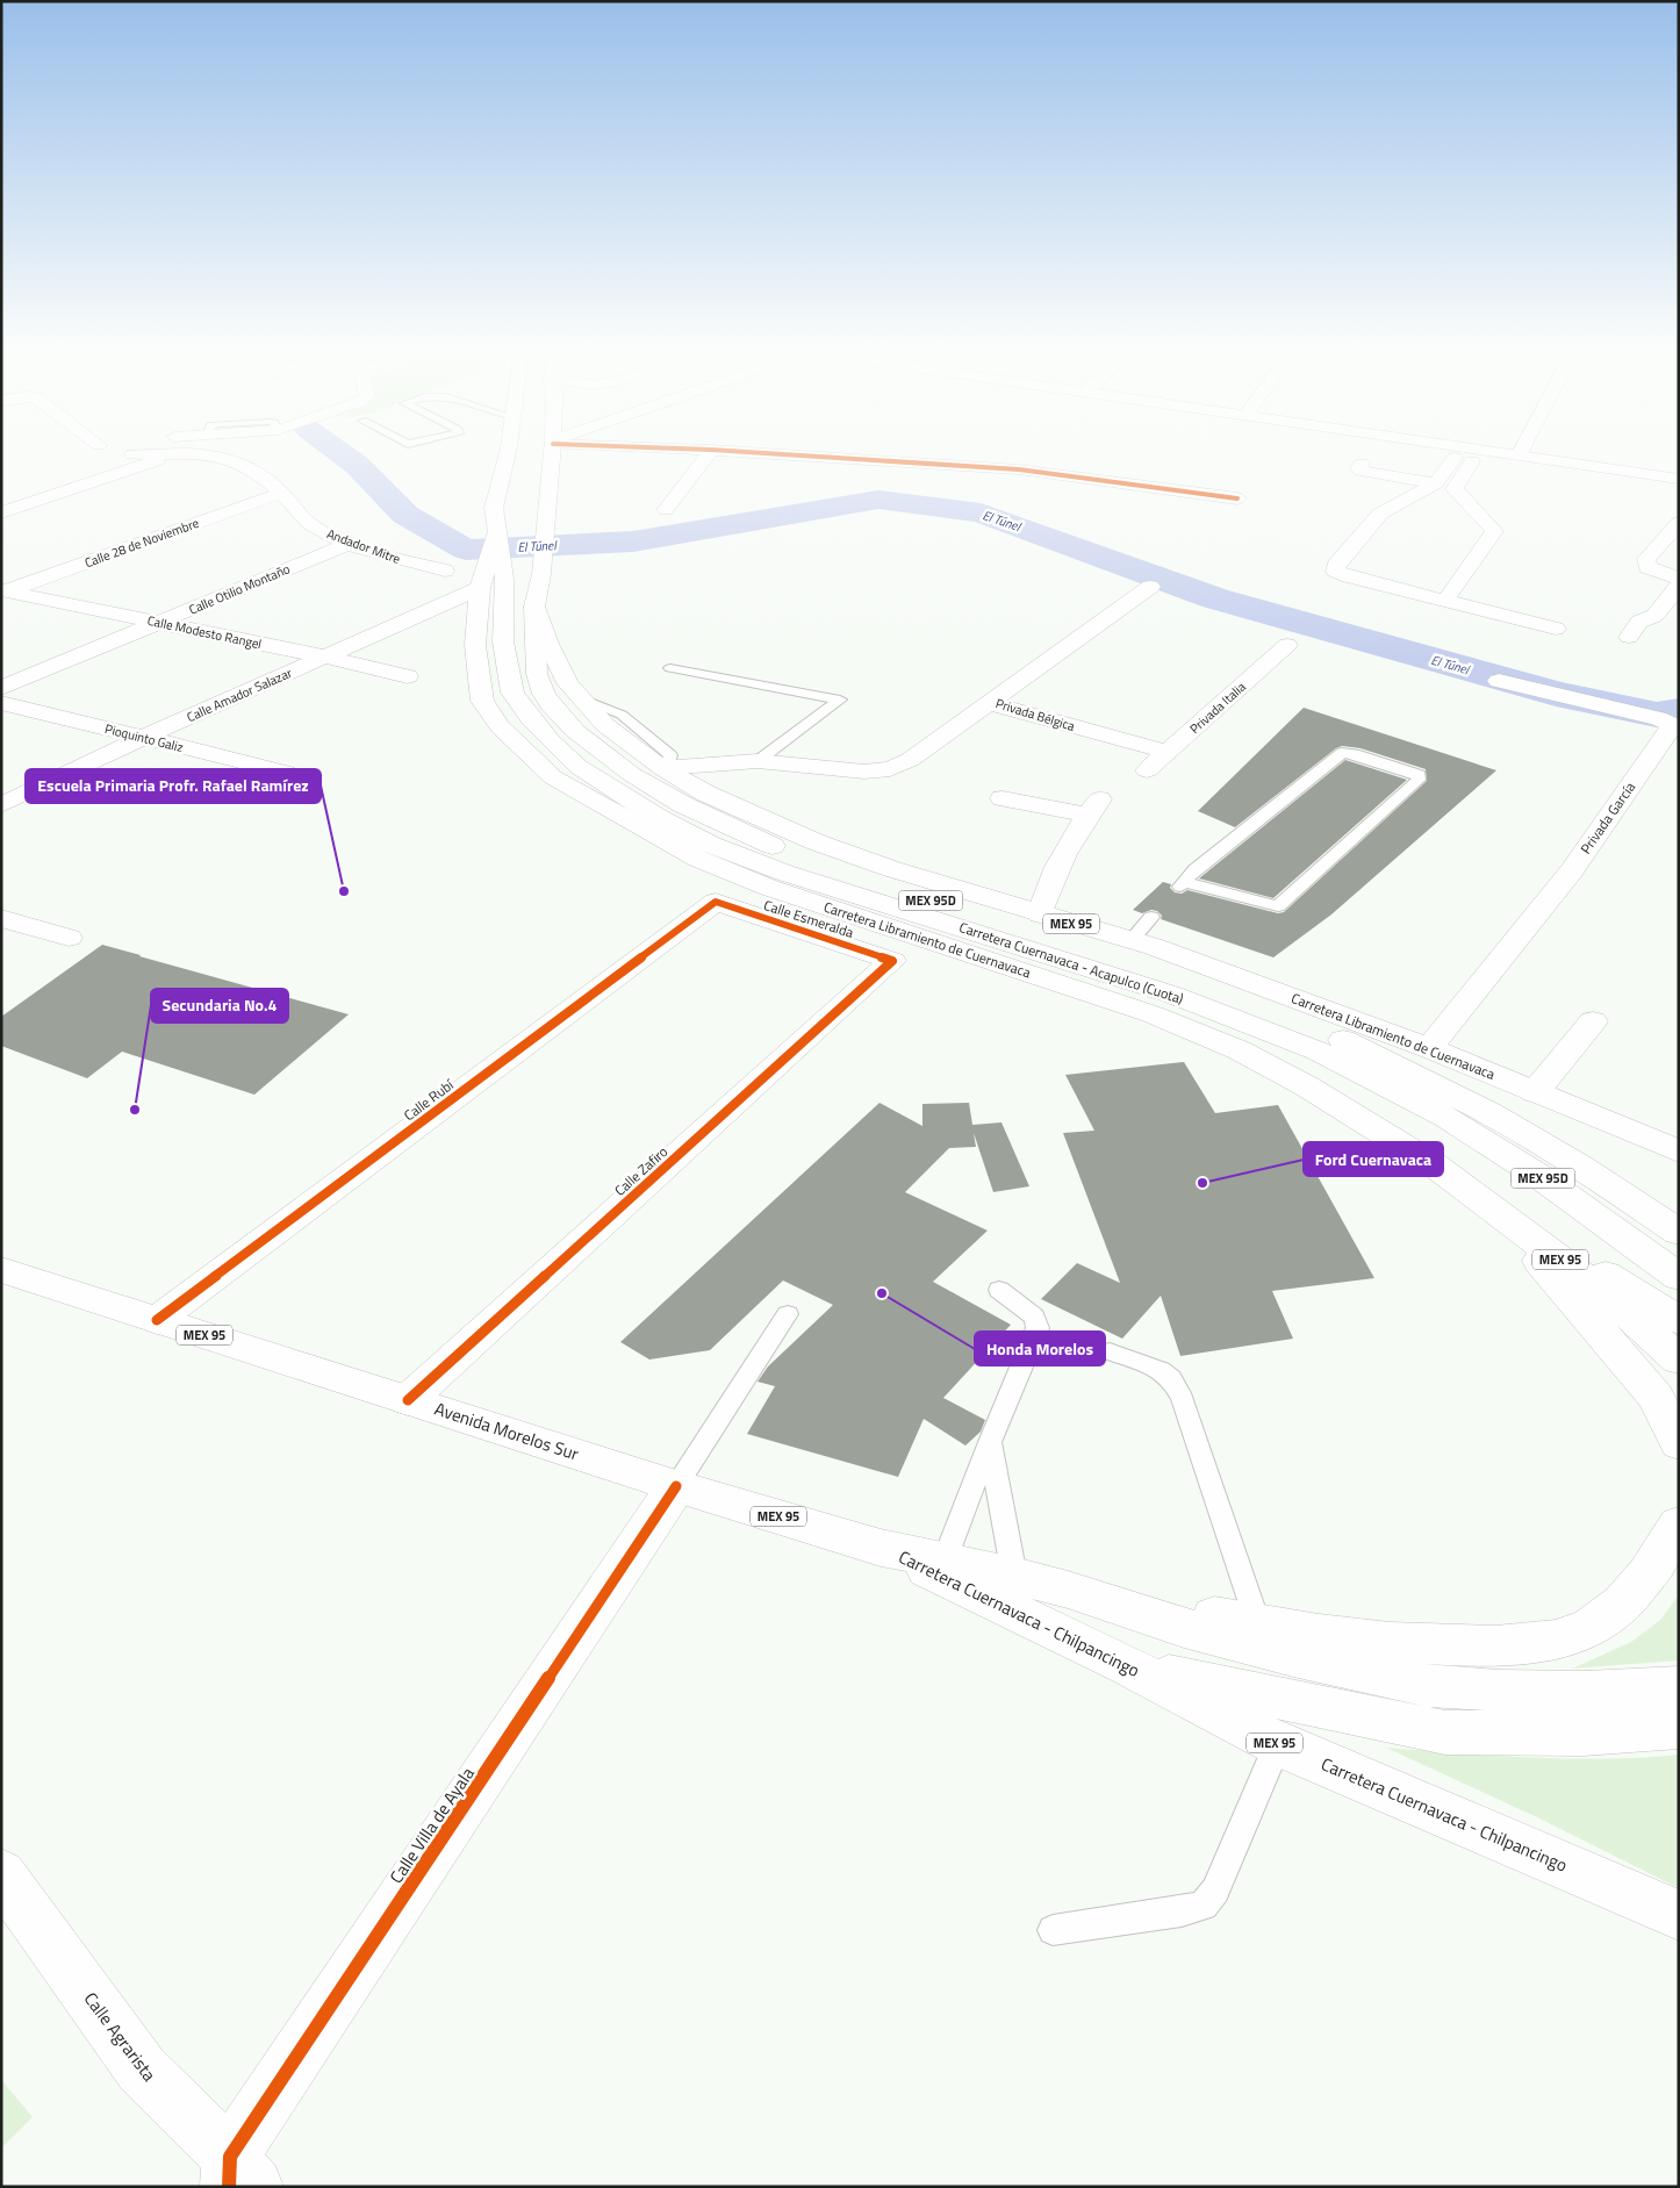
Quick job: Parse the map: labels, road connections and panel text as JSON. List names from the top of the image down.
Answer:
{
  "streets": {
    "main road": [
      "Calle 28 de Noviembre",
      "Andador Mitre",
      "Calle Otilio Montaño",
      "Calle Modesto Rangel",
      "Calle Amador Salazar",
      "Privada Italia",
      "Privada Bélgica",
      "Pioquinto Galiz",
      "Privada García",
      "MEX 95D",
      "Calle Esmeralda",
      "MEX 95",
      "Carretera Libramiento de Cuernavaca",
      "Carretera Cuernavaca - Acapulco (Cuota)",
      "Calle Rubí",
      "Calle Zafiro",
      "Avenida Morelos Sur",
      "Carretera Cuernavaca - Chilpancingo",
      "Calle Villa de Ayala",
      "Calle Agrarista"
    ]
  },
  "crossings": [
    ["Calle 28 de Noviembre", "Andador Mitre"],
    ["Calle 28 de Noviembre", "Calle Modesto Rangel"],
    ["Andador Mitre", "Calle Otilio Montaño"],
    ["Calle Otilio Montaño", "Calle Modesto Rangel"],
    ["Calle Modesto Rangel", "Calle Amador Salazar"],
    ["Calle Amador Salazar", "Pioquinto Galiz"],
    ["Calle Amador Salazar", "Carretera Libramiento de Cuernavaca"],
    ["Calle Amador Salazar", "Carretera Cuernavaca - Acapulco (Cuota)"],
    ["Privada Italia", "Privada Bélgica"],
    ["Privada García", "Carretera Libramiento de Cuernavaca"],
    ["Calle Esmeralda", "Calle Rubí"],
    ["Calle Esmeralda", "Calle Zafiro"],
    ["Carretera Libramiento de Cuernavaca", "Carretera Cuernavaca - Acapulco (Cuota)"],
    ["Calle Rubí", "Avenida Morelos Sur"],
    ["Calle Zafiro", "Avenida Morelos Sur"],
    ["Avenida Morelos Sur", "Carretera Cuernavaca - Chilpancingo"],
    ["Avenida Morelos Sur", "Calle Villa de Ayala"],
    ["Calle Villa de Ayala", "Calle Agrarista"]
  ],
  "water": ["El Túnel"],
  "places": [
    "Escuela Primaria Profr. Rafael Ramírez",
    "Secundaria No.4",
    "Ford Cuernavaca",
    "Honda Morelos"
  ]
}
